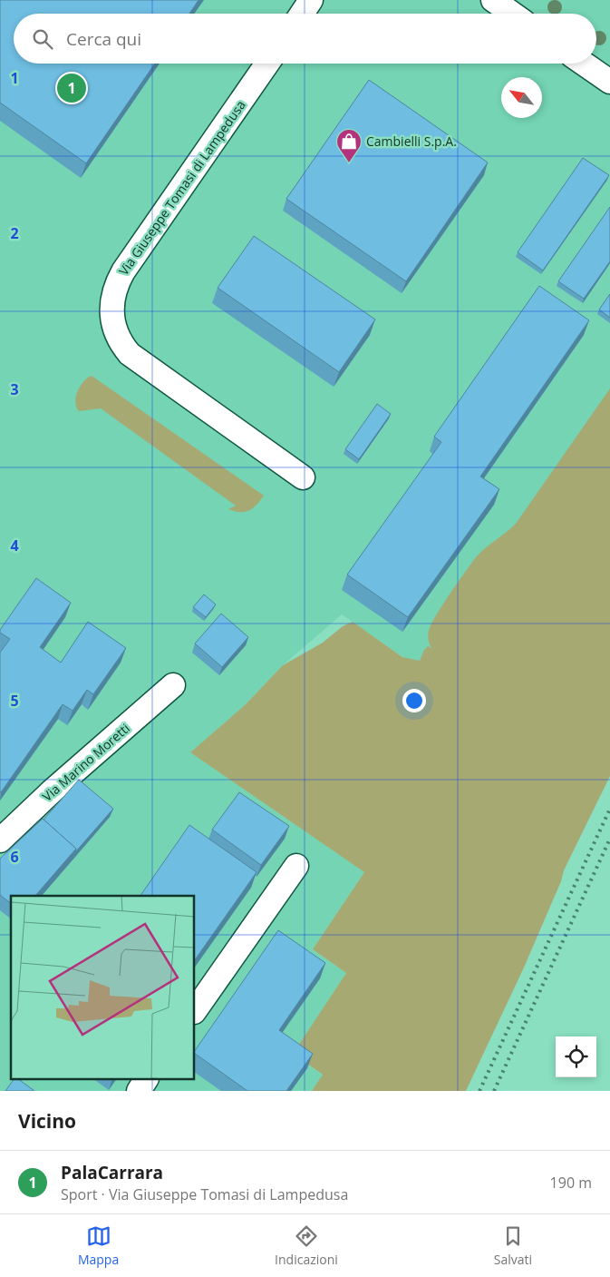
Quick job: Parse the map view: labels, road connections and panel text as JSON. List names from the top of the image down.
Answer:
{
  "streets": {
    "street": ["Via Giuseppe Tomasi di Lampedusa", "Via Marino Moretti"]
  },
  "places": {
    "shop": ["Cambielli S.p.A."]
  },
  "north": "top left",
  "page": {
    "search": "Cerca qui",
    "pins": "1",
    "heading": "Vicino",
    "list": [
      {
        "mark": "1",
        "name": "PalaCarrara",
        "note": "Sport · Via Giuseppe Tomasi di Lampedusa",
        "value": "190 m"
      }
    ],
    "nav": ["Mappa", "Indicazioni", "Salvati"]
  },
  "grid": {
    "rows": [
      "1",
      "2",
      "3",
      "4",
      "5",
      "6"
    ]
  }
}
